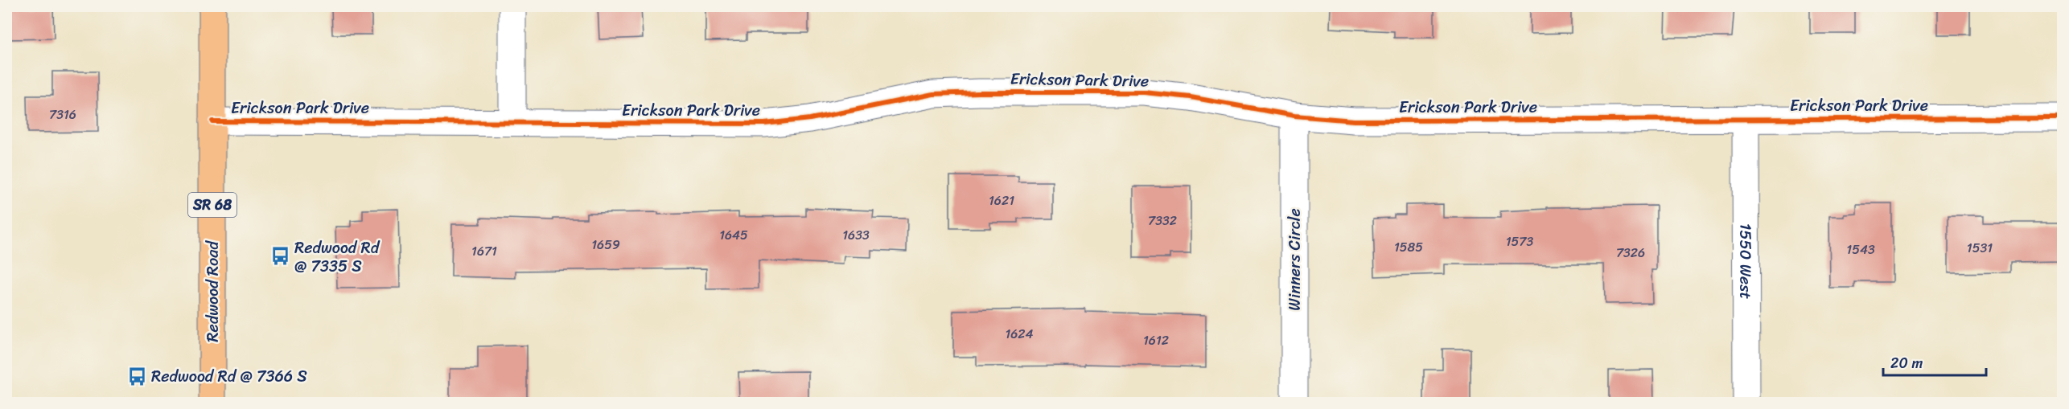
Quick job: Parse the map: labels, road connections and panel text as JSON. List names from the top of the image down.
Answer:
{
  "streets": {
    "main road": ["SR 68", "Redwood Road"],
    "street": ["Erickson Park Drive", "Winners Circle", "1550 West"]
  },
  "crossings": [
    ["Erickson Park Drive", "Winners Circle"],
    ["Erickson Park Drive", "1550 West"],
    ["Erickson Park Drive", "Redwood Road"]
  ],
  "places": {
    "bus stop": ["Redwood Rd @ 7335 S", "Redwood Rd @ 7366 S"]
  },
  "house_numbers": [
    "7316",
    "1621",
    "7332",
    "1645",
    "1633",
    "1573",
    "1659",
    "1585",
    "1531",
    "1543",
    "1671",
    "7326",
    "1624",
    "1612"
  ],
  "scale_bar": "20 m"
}
